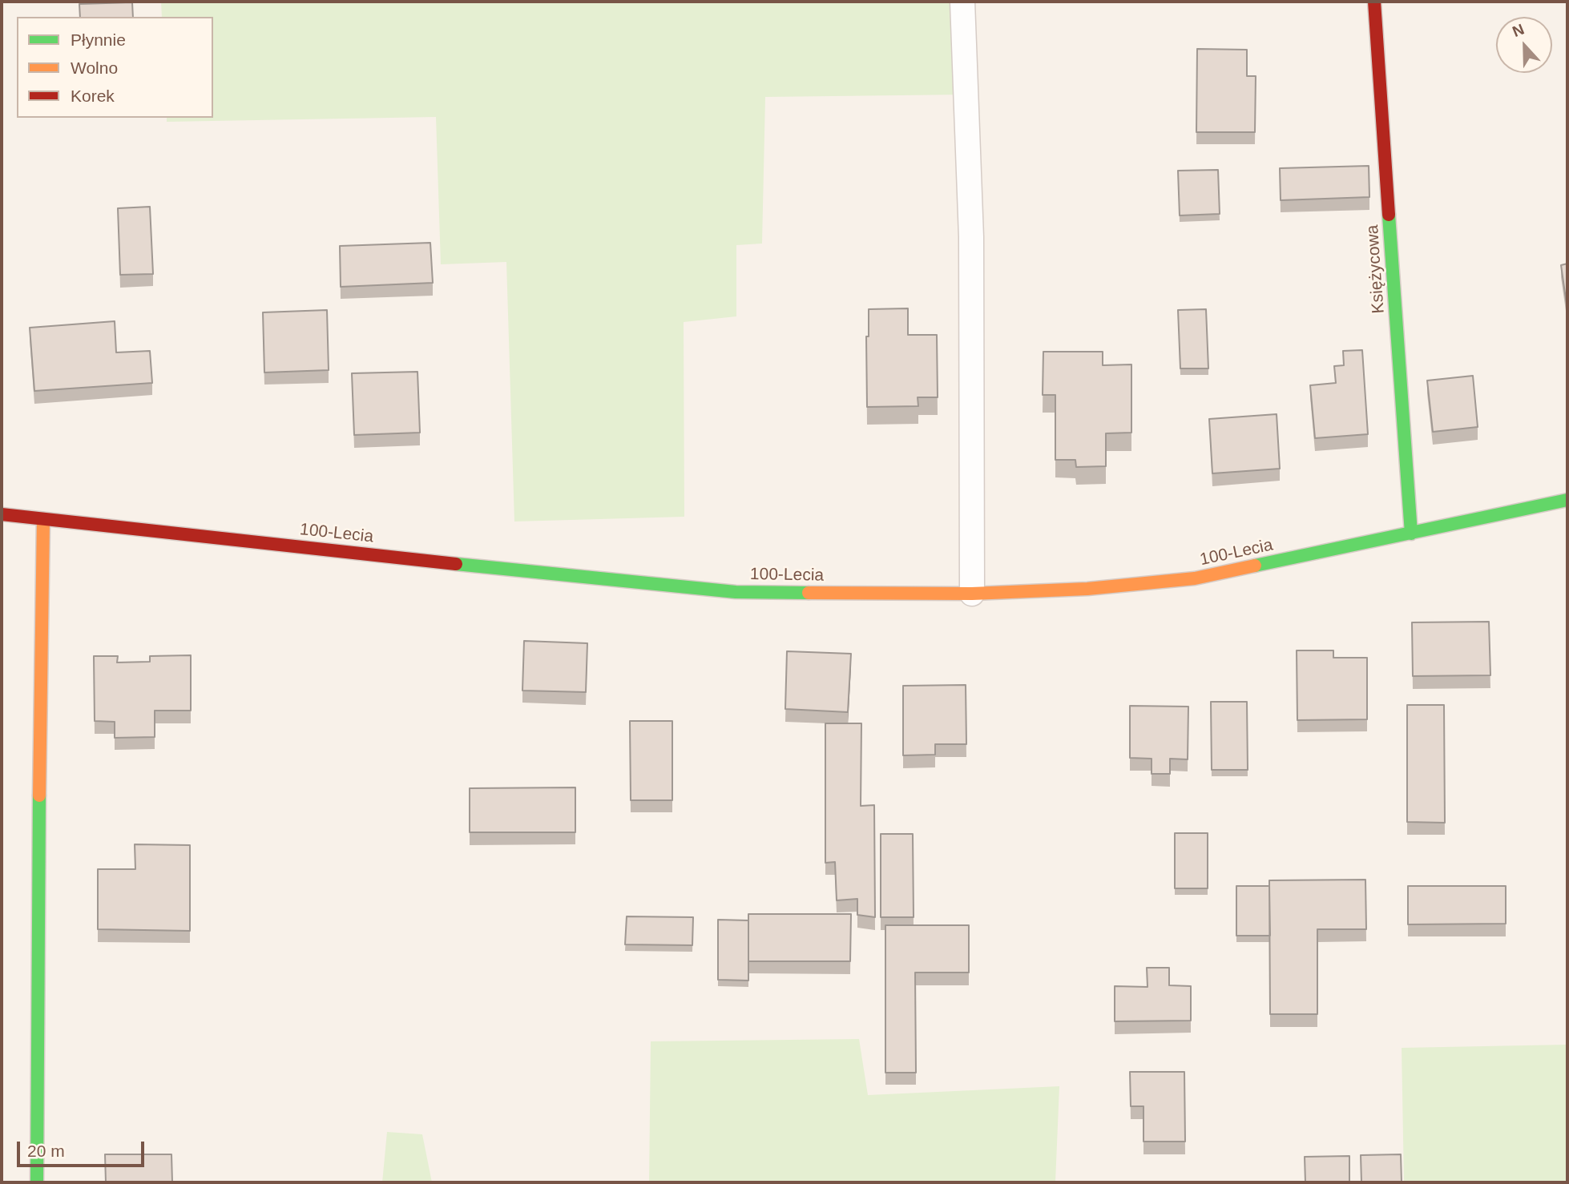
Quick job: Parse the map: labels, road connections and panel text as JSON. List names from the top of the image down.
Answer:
{
  "streets": {
    "street": ["Księżycowa", "100-Lecia"]
  },
  "crossings": [
    ["Księżycowa", "100-Lecia"]
  ],
  "legend": ["Płynnie", "Wolno", "Korek"],
  "scale_bar": "20 m",
  "north": "top"
}
